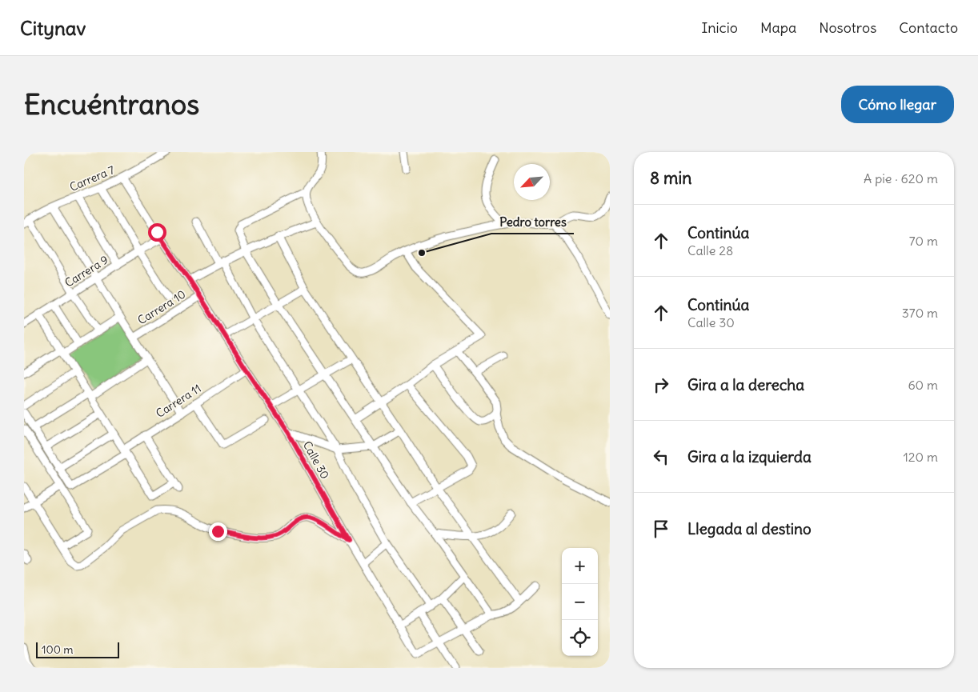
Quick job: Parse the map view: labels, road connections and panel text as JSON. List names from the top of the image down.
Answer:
{
  "streets": {
    "street": [
      "Carrera 7",
      "Carrera 9",
      "Carrera 10",
      "Carrera 11",
      "Calle 30"
    ]
  },
  "crossings": [
    ["Carrera 7", "Calle 30"],
    ["Carrera 9", "Calle 30"],
    ["Carrera 10", "Calle 30"],
    ["Carrera 11", "Calle 30"]
  ],
  "places": ["Pedro torres"],
  "scale_bar": "100 m",
  "north": "bottom left",
  "page": {
    "header": "Citynav",
    "nav": [
      "Inicio",
      "Mapa",
      "Nosotros",
      "Contacto"
    ],
    "buttons": "Cómo llegar",
    "title": "Encuéntranos",
    "heading": ["8 min", "A pie · 620 m"],
    "list": [
      ["Continúa", "Calle 28", "70 m"],
      ["Continúa", "Calle 30", "370 m"],
      ["Gira a la derecha", "60 m"],
      ["Gira a la izquierda", "120 m"],
      "Llegada al destino"
    ],
    "map_buttons": ["+", "−"],
    "scale": "100 m"
  }
}
